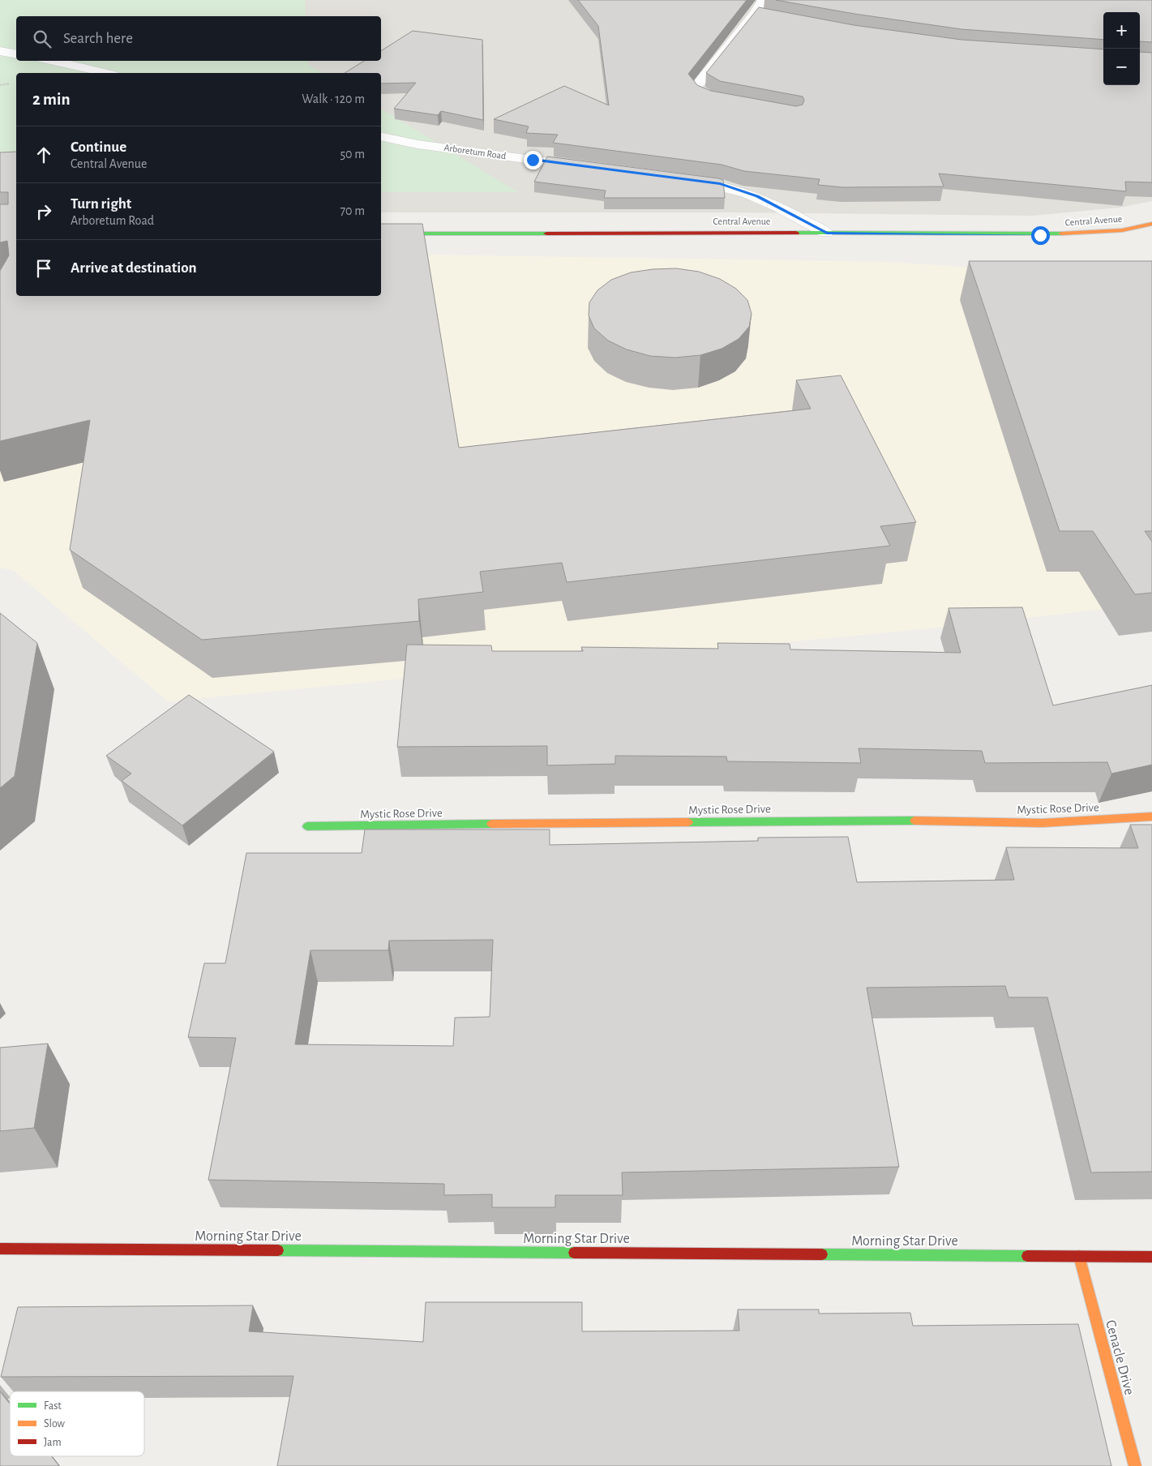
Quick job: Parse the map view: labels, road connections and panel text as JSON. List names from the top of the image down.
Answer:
{
  "streets": {
    "street": [
      "Arboretum Road",
      "Central Avenue",
      "Mystic Rose Drive",
      "Morning Star Drive",
      "Cenacle Drive"
    ]
  },
  "crossings": [
    ["Morning Star Drive", "Cenacle Drive"]
  ],
  "legend": ["Fast", "Slow", "Jam"],
  "page": {
    "map_buttons": ["+", "−"],
    "search": "Search here",
    "heading": ["2 min", "Walk · 120 m"],
    "list": [
      ["Continue", "Central Avenue", "50 m"],
      ["Turn right", "Arboretum Road", "70 m"],
      "Arrive at destination"
    ]
  }
}
